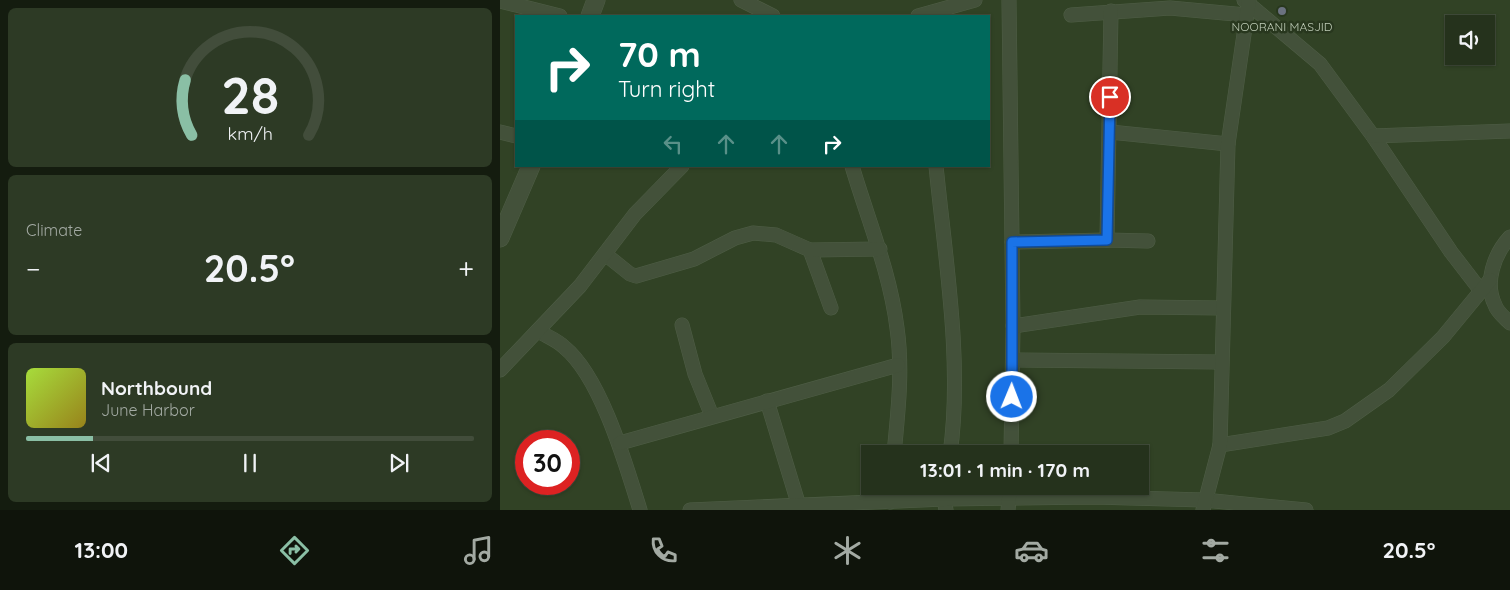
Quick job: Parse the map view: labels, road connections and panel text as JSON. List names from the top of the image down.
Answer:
{
  "places": ["NOORANI MASJID"],
  "page": {
    "turn": ["70 m", "Turn right"],
    "tile": "Climate",
    "heat": ["−", "20.5°", "+"],
    "song": ["Northbound", "June Harbor"],
    "limit": "30",
    "trip": "13:01 · 1 min · 170 m",
    "tabs": ["13:00", "20.5°"],
    "gauge": ["28", "km/h"]
  }
}
